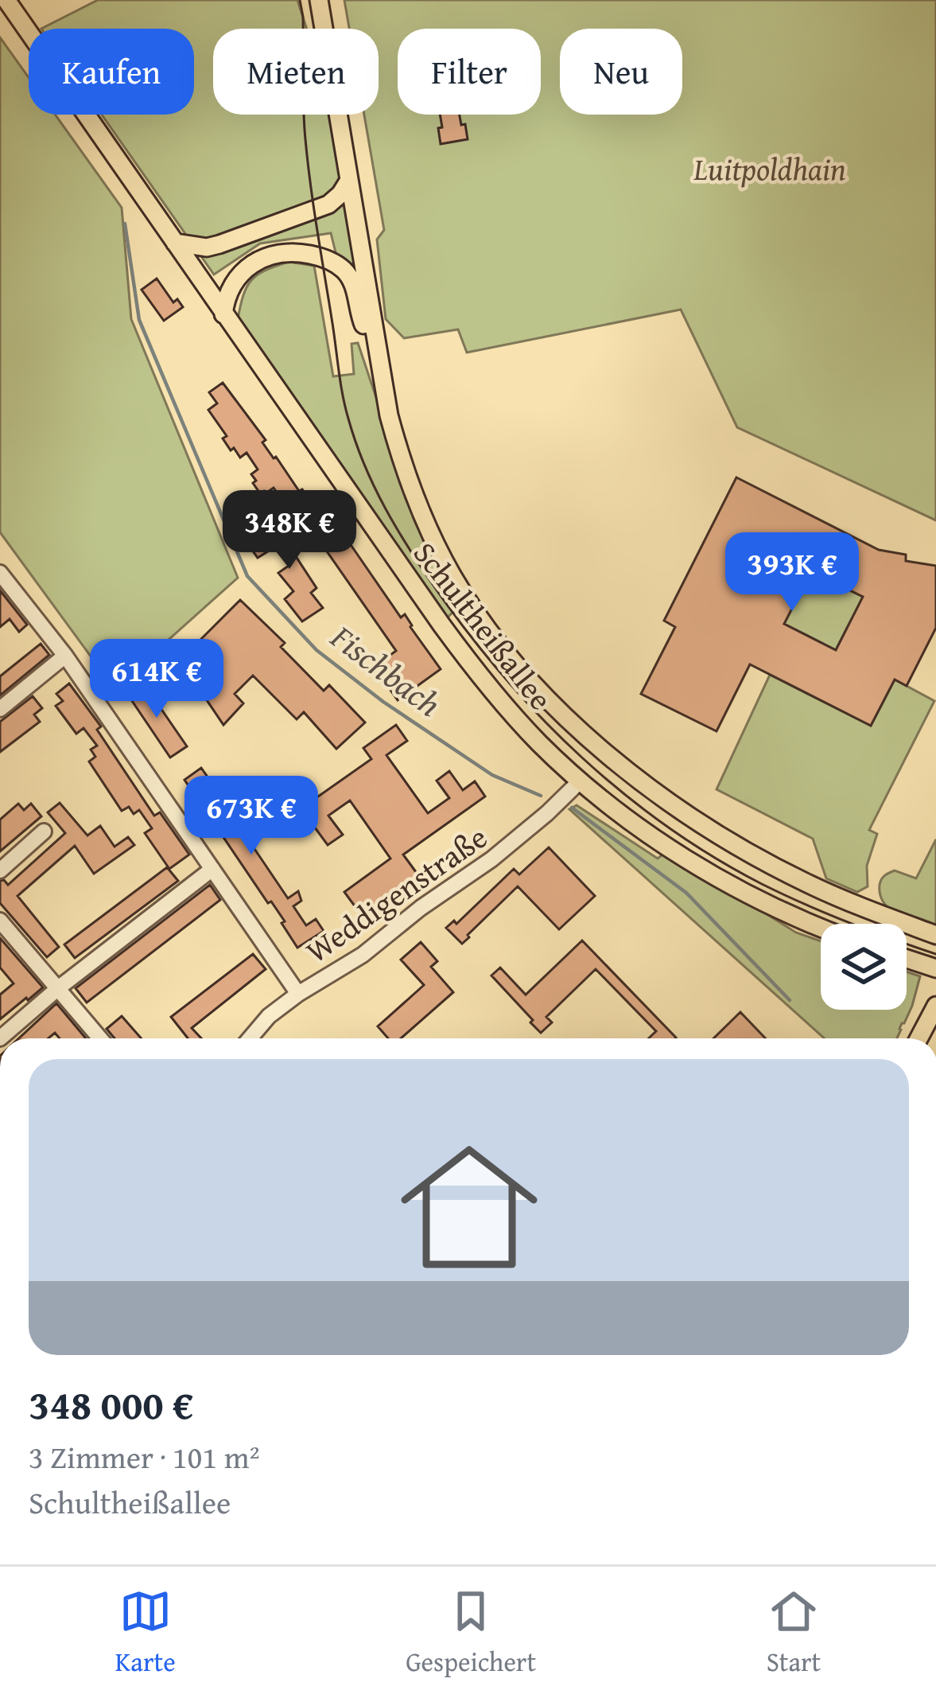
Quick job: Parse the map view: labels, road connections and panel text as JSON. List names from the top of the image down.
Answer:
{
  "streets": {
    "main road": ["Schultheißallee"],
    "street": ["Weddigenstraße"]
  },
  "crossings": [
    ["Schultheißallee", "Weddigenstraße"]
  ],
  "water": ["Fischbach"],
  "parks": ["Luitpoldhain"],
  "page": {
    "chip": [
      "Kaufen",
      "Mieten",
      "Filter",
      "Neu"
    ],
    "price": [
      "348K €",
      "393K €",
      "614K €",
      "673K €"
    ],
    "list": [
      {
        "name": "348 000 €",
        "note": "3 Zimmer · 101 m² · Schultheißallee"
      }
    ],
    "tabs": ["Karte", "Gespeichert", "Start"]
  }
}
